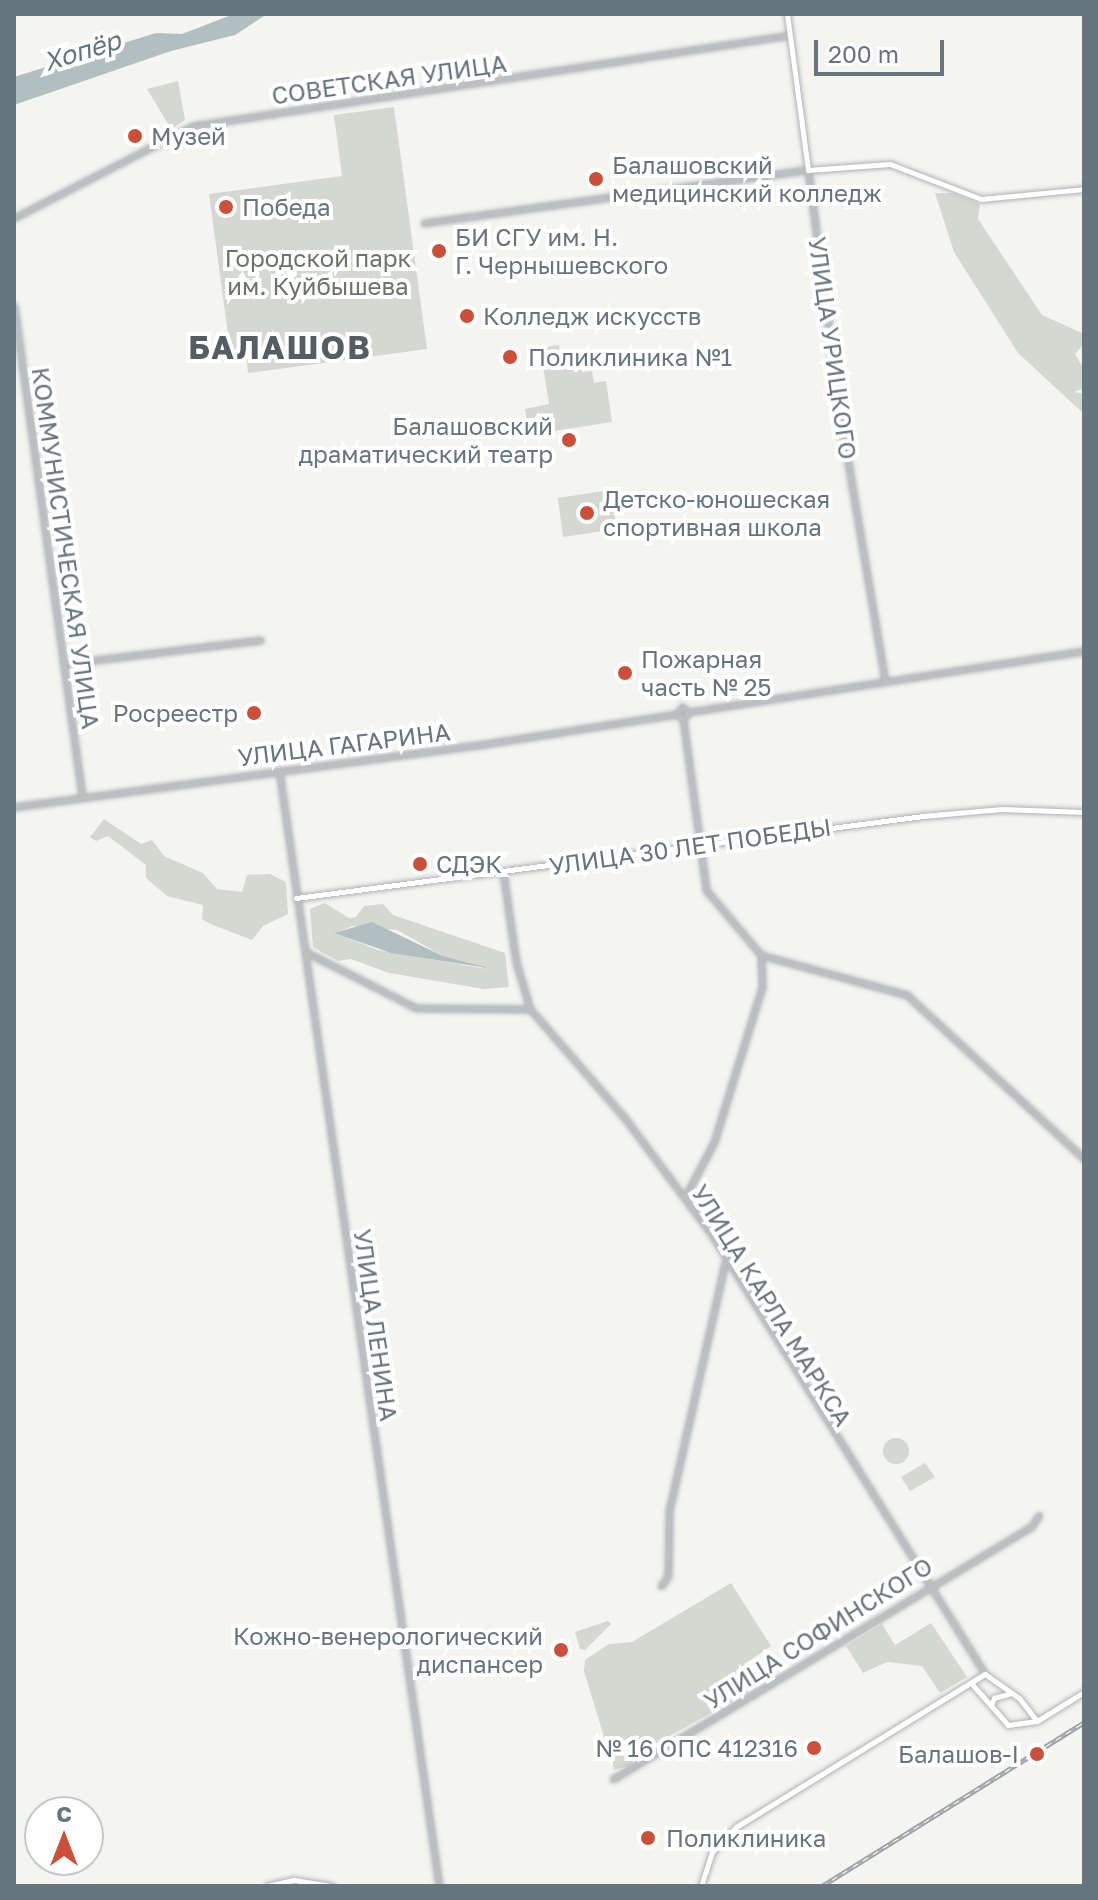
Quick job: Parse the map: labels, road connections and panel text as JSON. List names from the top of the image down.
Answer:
{
  "streets": {
    "main road": ["УЛИЦА УРИЦКОГО", "УЛИЦА 30 ЛЕТ ПОБЕДЫ"],
    "street": [
      "СОВЕТСКАЯ УЛИЦА",
      "КОММУНИСТИЧЕСКАЯ УЛИЦА",
      "УЛИЦА ГАГАРИНА",
      "УЛИЦА КАРЛА МАРКСА",
      "УЛИЦА ЛЕНИНА",
      "УЛИЦА СОФИНСКОГО"
    ]
  },
  "crossings": [
    ["СОВЕТСКАЯ УЛИЦА", "УЛИЦА УРИЦКОГО"],
    ["УЛИЦА УРИЦКОГО", "УЛИЦА ГАГАРИНА"],
    ["КОММУНИСТИЧЕСКАЯ УЛИЦА", "УЛИЦА ГАГАРИНА"],
    ["УЛИЦА ГАГАРИНА", "УЛИЦА ЛЕНИНА"],
    ["УЛИЦА 30 ЛЕТ ПОБЕДЫ", "УЛИЦА КАРЛА МАРКСА"],
    ["УЛИЦА 30 ЛЕТ ПОБЕДЫ", "УЛИЦА ЛЕНИНА"],
    ["УЛИЦА КАРЛА МАРКСА", "УЛИЦА СОФИНСКОГО"]
  ],
  "districts": ["БАЛАШОВ"],
  "water": ["Хопёр"],
  "parks": ["Городской парк им. Куйбышева"],
  "places": [
    "Музей",
    "Балашовский медицинский колледж",
    "Победа",
    "БИ СГУ им. Н. Г. Чернышевского",
    "Колледж искусств",
    "Поликлиника №1",
    "Балашовский драматический театр",
    "Детско-юношеская спортивная школа",
    "Пожарная часть № 25",
    "Росреестр",
    "СДЭК",
    "Кожно-венерологический диспансер",
    "№ 16 ОПС 412316",
    "Балашов-I",
    "Поликлиника"
  ],
  "scale_bar": "200 m",
  "north": "top"
}
